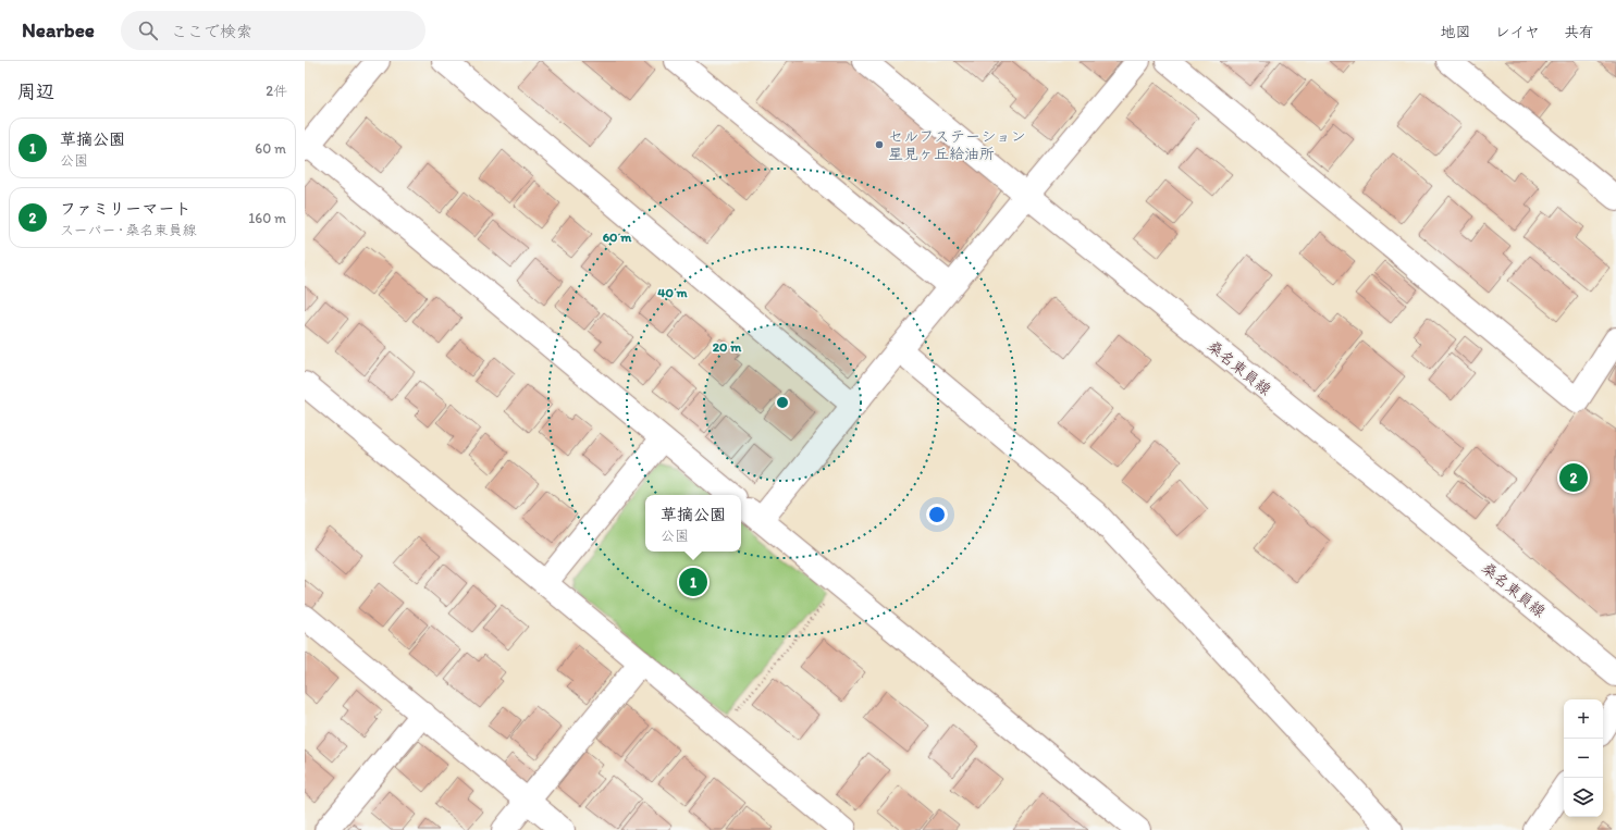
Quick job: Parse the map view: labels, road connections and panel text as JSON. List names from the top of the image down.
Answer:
{
  "streets": {
    "street": ["桑名東員線"]
  },
  "places": ["セルフステーション 星見ヶ丘給油所"],
  "page": {
    "header": "Nearbee",
    "search": "ここで検索",
    "nav": ["地図", "レイヤ", "共有"],
    "heading": ["周辺", "2件"],
    "list": [
      {
        "mark": "1",
        "name": "草摘公園",
        "note": "公園",
        "value": "60 m"
      },
      {
        "mark": "2",
        "name": "ファミリーマート",
        "note": "スーパー · 桑名東員線",
        "value": "160 m"
      }
    ],
    "pins": ["2", "1"],
    "popup": ["草摘公園", "公園"],
    "map_buttons": ["+", "−"]
  },
  "rings": ["60 m", "40 m", "20 m"]
}
